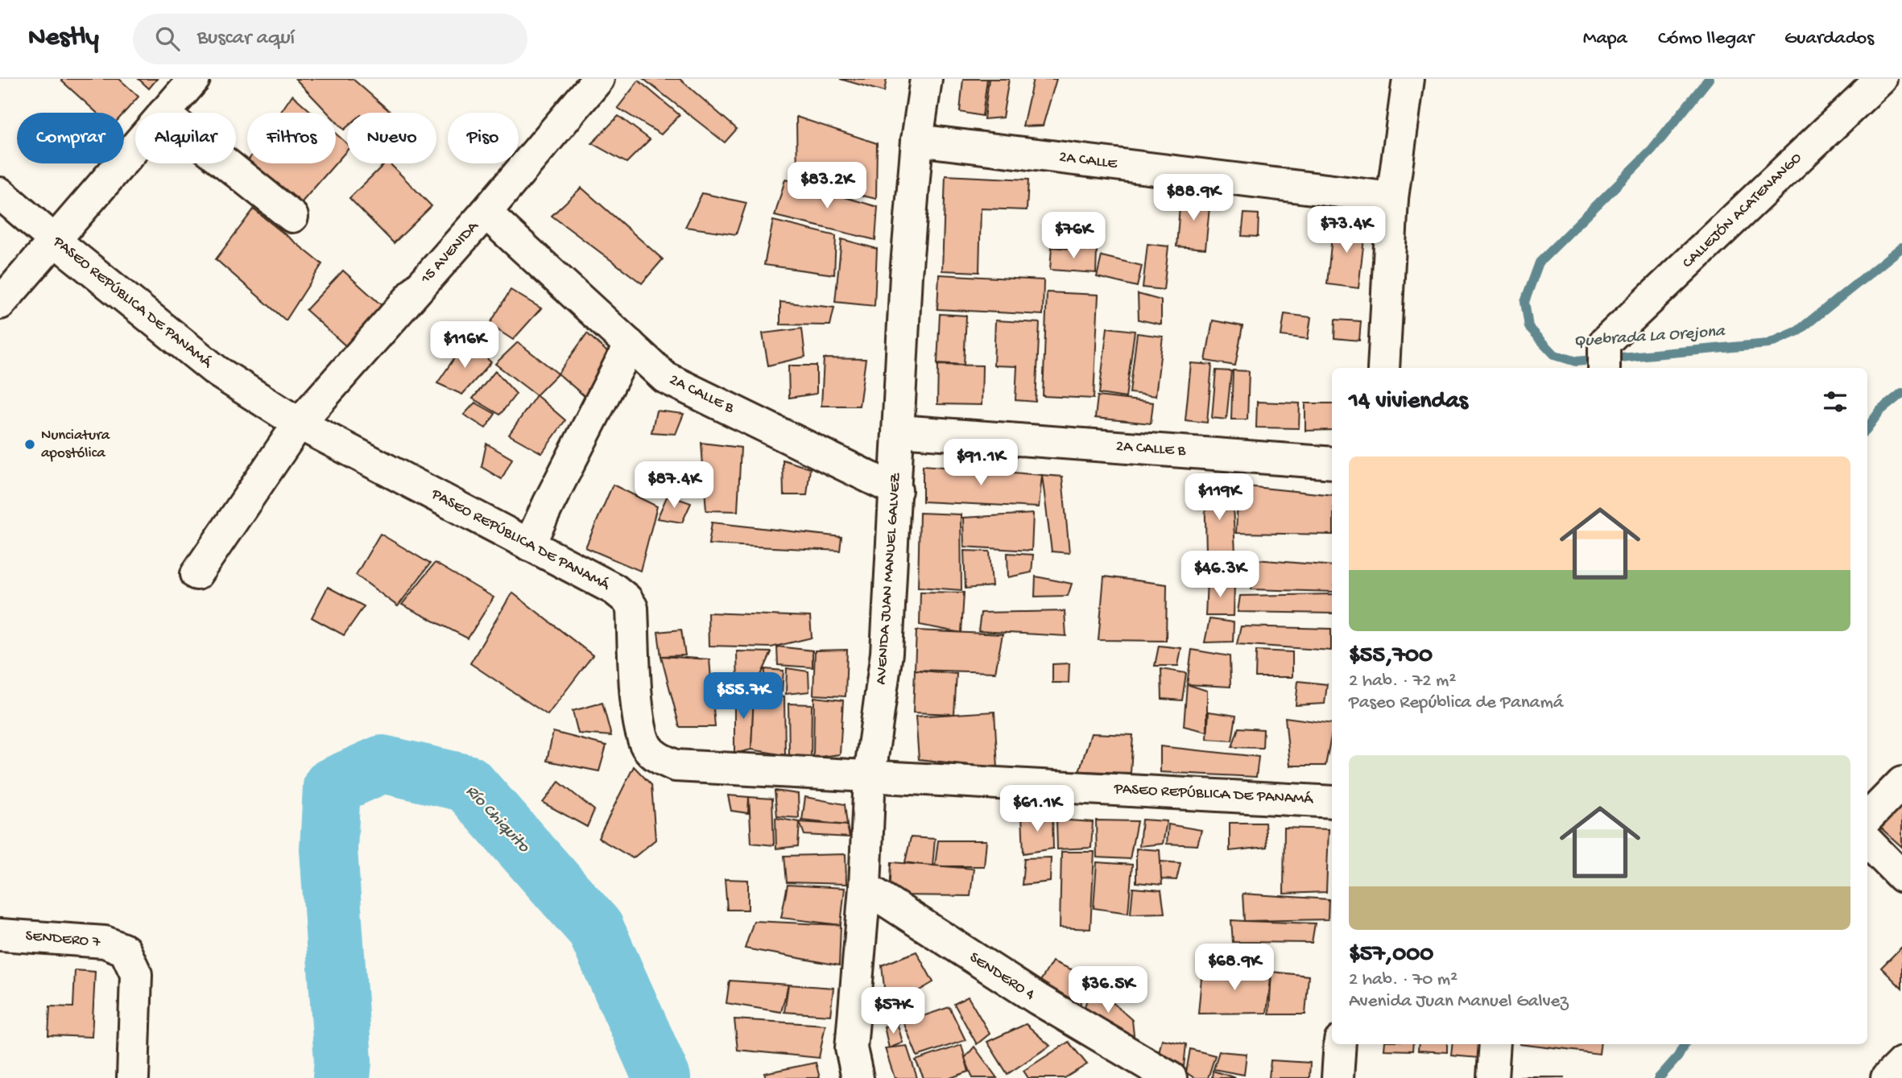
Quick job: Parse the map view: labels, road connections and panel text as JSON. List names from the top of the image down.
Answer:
{
  "streets": {
    "street": [
      "2A CALLE",
      "CALLEJÓN ACATENANGO",
      "15 AVENIDA",
      "PASEO REPÚBLICA DE PANAMÁ",
      "2A CALLE B",
      "AVENIDA JUAN MANUEL GALVEZ",
      "SENDERO 7",
      "SENDERO 4"
    ]
  },
  "crossings": [
    ["2A CALLE", "AVENIDA JUAN MANUEL GALVEZ"],
    ["15 AVENIDA", "PASEO REPÚBLICA DE PANAMÁ"],
    ["15 AVENIDA", "2A CALLE B"],
    ["PASEO REPÚBLICA DE PANAMÁ", "AVENIDA JUAN MANUEL GALVEZ"],
    ["2A CALLE B", "AVENIDA JUAN MANUEL GALVEZ"],
    ["AVENIDA JUAN MANUEL GALVEZ", "SENDERO 4"]
  ],
  "water": ["Quebrada La Orejona", "Río Chiquito"],
  "places": ["Nunciatura apostólica"],
  "page": {
    "header": "Nestly",
    "search": "Buscar aquí",
    "nav": ["Mapa", "Cómo llegar", "Guardados"],
    "chip": [
      "Comprar",
      "Alquilar",
      "Filtros",
      "Nuevo",
      "Piso"
    ],
    "price": [
      "$83.2K",
      "$88.9K",
      "$73.4K",
      "$76K",
      "$116K",
      "$91.1K",
      "$87.4K",
      "$119K",
      "$46.3K",
      "$55.7K",
      "$61.1K",
      "$68.9K",
      "$36.5K",
      "$57K"
    ],
    "heading": "14 viviendas",
    "list": [
      {
        "name": "$55,700",
        "note": "2 hab. · 72 m² · Paseo República de Panamá"
      },
      {
        "name": "$57,000",
        "note": "2 hab. · 70 m² · Avenida Juan Manuel Galvez"
      }
    ]
  }
}
